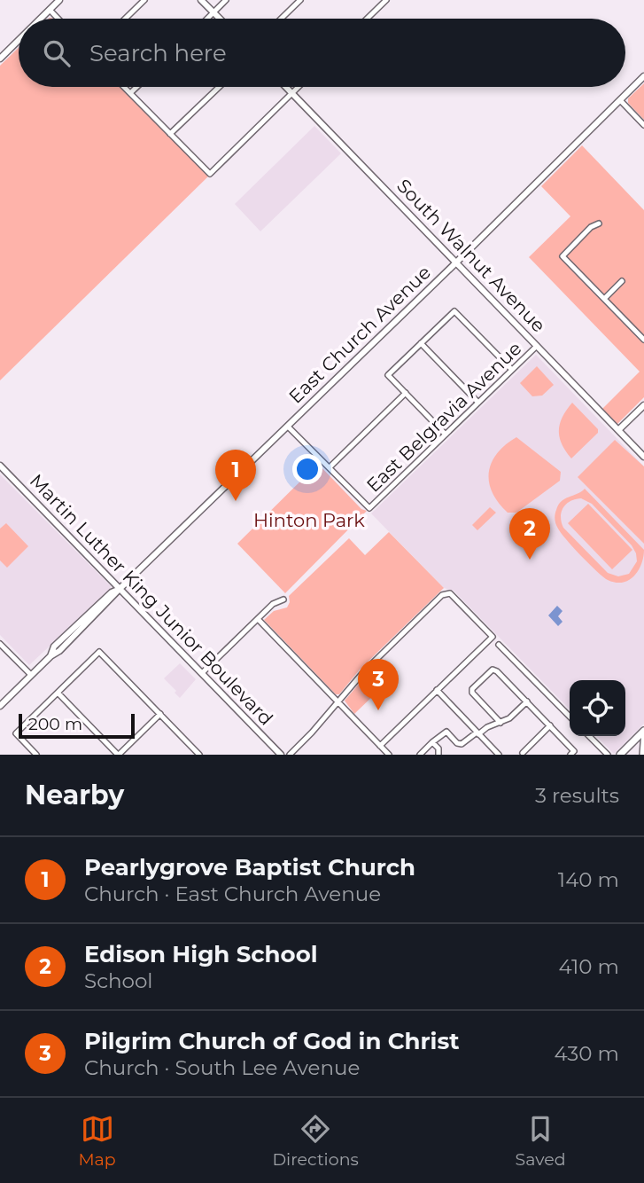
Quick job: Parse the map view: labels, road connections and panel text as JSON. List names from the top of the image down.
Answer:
{
  "streets": {
    "street": [
      "South Walnut Avenue",
      "East Church Avenue",
      "East Belgravia Avenue",
      "Martin Luther King Junior Boulevard"
    ]
  },
  "crossings": [
    ["South Walnut Avenue", "East Church Avenue"],
    ["South Walnut Avenue", "East Belgravia Avenue"],
    ["East Church Avenue", "Martin Luther King Junior Boulevard"]
  ],
  "parks": ["Hinton Park"],
  "scale_bar": "200 m",
  "page": {
    "search": "Search here",
    "pins": ["1", "2", "3"],
    "scale": "200 m",
    "heading": ["Nearby", "3 results"],
    "list": [
      {
        "mark": "1",
        "name": "Pearlygrove Baptist Church",
        "note": "Church · East Church Avenue",
        "value": "140 m"
      },
      {
        "mark": "2",
        "name": "Edison High School",
        "note": "School",
        "value": "410 m"
      },
      {
        "mark": "3",
        "name": "Pilgrim Church of God in Christ",
        "note": "Church · South Lee Avenue",
        "value": "430 m"
      }
    ],
    "nav": ["Map", "Directions", "Saved"]
  }
}
